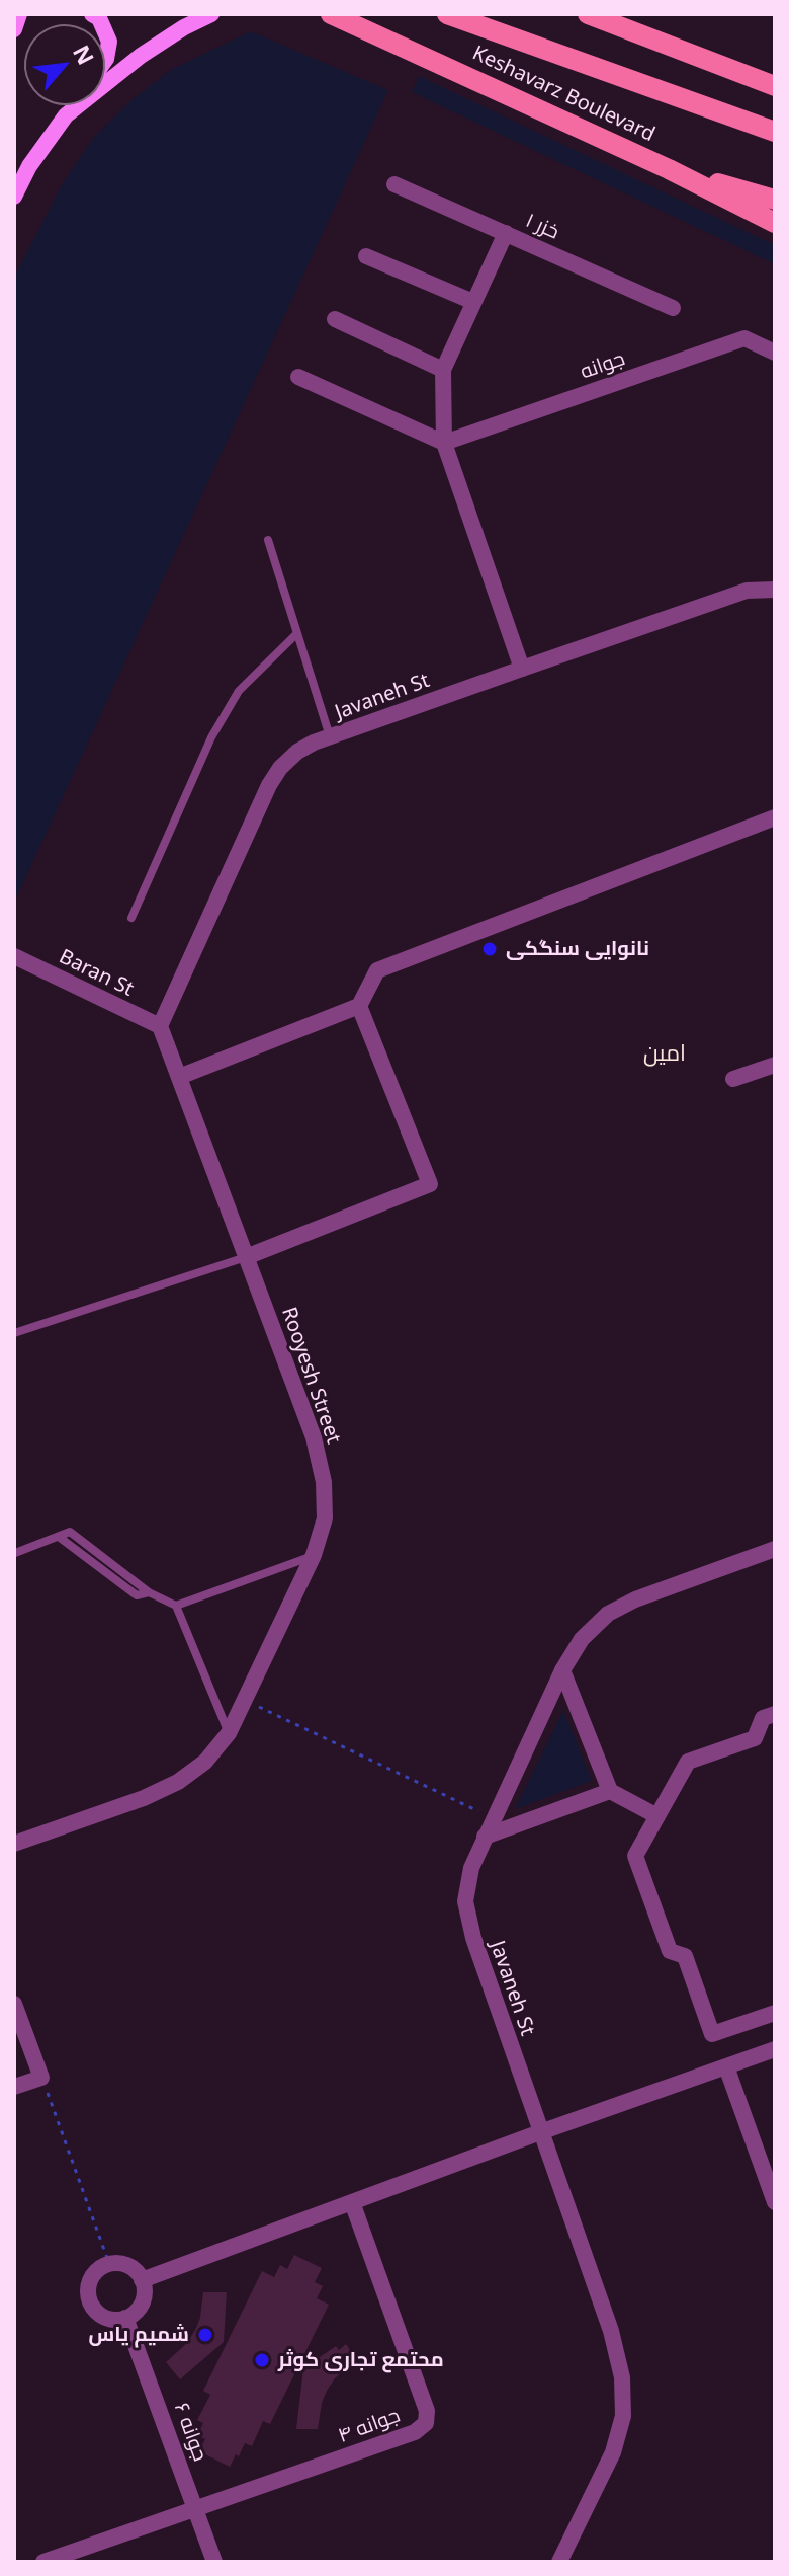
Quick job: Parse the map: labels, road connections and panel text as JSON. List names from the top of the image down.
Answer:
{
  "streets": {
    "main road": ["Keshavarz Boulevard"],
    "street": [
      "خزر ۱",
      "جوانه",
      "Javaneh St",
      "Baran St",
      "Rooyesh Street",
      "جوانه ۴",
      "جوانه ۶"
    ]
  },
  "crossings": [
    ["Javaneh St", "Baran St"],
    ["Javaneh St", "Rooyesh Street"],
    ["Baran St", "Rooyesh Street"],
    ["جوانه ۴", "جوانه ۶"]
  ],
  "districts": ["امین"],
  "places": ["نانوایی سنگکی", "شمیم یاس", "محتمع تجاری کوثر"],
  "north": "top right"
}
